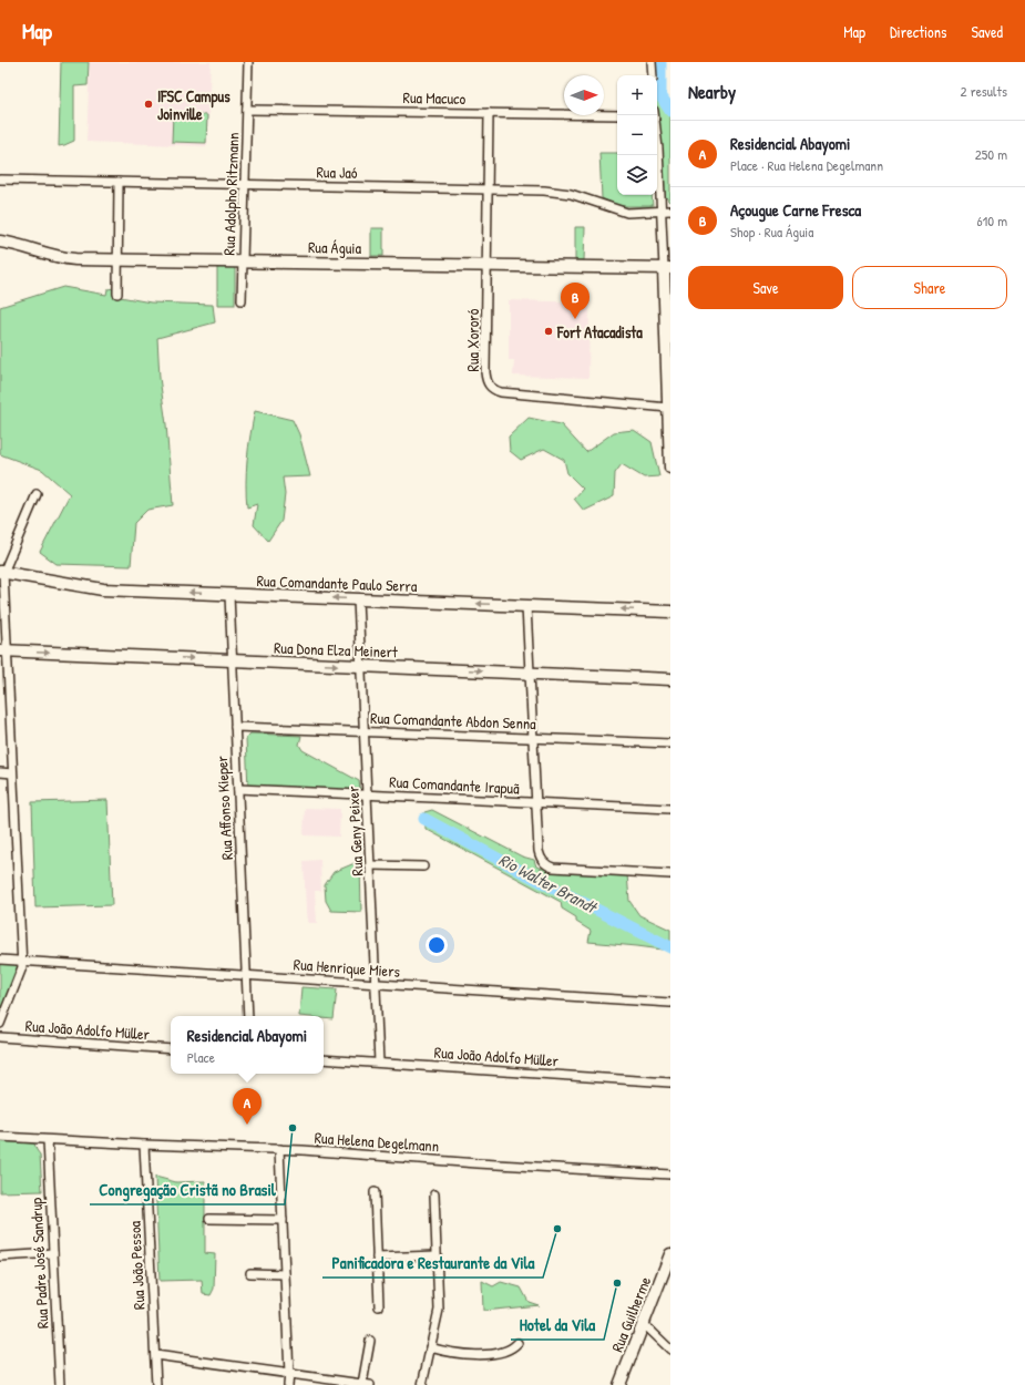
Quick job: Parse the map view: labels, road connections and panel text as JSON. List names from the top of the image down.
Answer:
{
  "streets": {
    "street": [
      "Rua Macuco",
      "Rua Jaó",
      "Rua Adolpho Ritzmann",
      "Rua Águia",
      "Rua Xororó",
      "Rua Comandante Paulo Serra",
      "Rua Dona Elza Meinert",
      "Rua Comandante Abdon Senna",
      "Rua Comandante Irapuã",
      "Rua Affonso Kieper",
      "Rua Geny Peixer",
      "Rua Henrique Miers",
      "Rua João Adolfo Müller",
      "Rua Helena Degelmann",
      "Rua Padre José Sandrup",
      "Rua João Pessoa",
      "Rua Guilherme"
    ]
  },
  "crossings": [
    ["Rua Macuco", "Rua Adolpho Ritzmann"],
    ["Rua Macuco", "Rua Xororó"],
    ["Rua Jaó", "Rua Adolpho Ritzmann"],
    ["Rua Jaó", "Rua Xororó"],
    ["Rua Adolpho Ritzmann", "Rua Águia"],
    ["Rua Águia", "Rua Xororó"],
    ["Rua Comandante Paulo Serra", "Rua Affonso Kieper"],
    ["Rua Comandante Paulo Serra", "Rua Geny Peixer"],
    ["Rua Dona Elza Meinert", "Rua Affonso Kieper"],
    ["Rua Dona Elza Meinert", "Rua Geny Peixer"],
    ["Rua Comandante Abdon Senna", "Rua Affonso Kieper"],
    ["Rua Comandante Abdon Senna", "Rua Geny Peixer"],
    ["Rua Comandante Irapuã", "Rua Affonso Kieper"],
    ["Rua Comandante Irapuã", "Rua Geny Peixer"],
    ["Rua Affonso Kieper", "Rua Henrique Miers"],
    ["Rua Geny Peixer", "Rua Henrique Miers"],
    ["Rua Geny Peixer", "Rua João Adolfo Müller"],
    ["Rua Helena Degelmann", "Rua Padre José Sandrup"],
    ["Rua Helena Degelmann", "Rua João Pessoa"]
  ],
  "one_way": ["Rua Comandante Paulo Serra", "Rua Dona Elza Meinert"],
  "water": ["Rio Walter Brandt"],
  "places": [
    "IFSC Campus Joinville",
    "Fort Atacadista",
    "Congregação Cristã no Brasil",
    "Panificadora e Restaurante da Vila",
    "Hotel da Vila"
  ],
  "north": "right",
  "page": {
    "header": "Map",
    "nav": ["Map", "Directions", "Saved"],
    "heading": ["Nearby", "2 results"],
    "map_buttons": ["+", "−"],
    "list": [
      {
        "mark": "A",
        "name": "Residencial Abayomi",
        "note": "Place · Rua Helena Degelmann",
        "value": "250 m"
      },
      {
        "mark": "B",
        "name": "Açougue Carne Fresca",
        "note": "Shop · Rua Águia",
        "value": "610 m"
      }
    ],
    "buttons": ["Save", "Share"],
    "pins": ["B", "A"],
    "popup": ["Residencial Abayomi", "Place"]
  }
}
